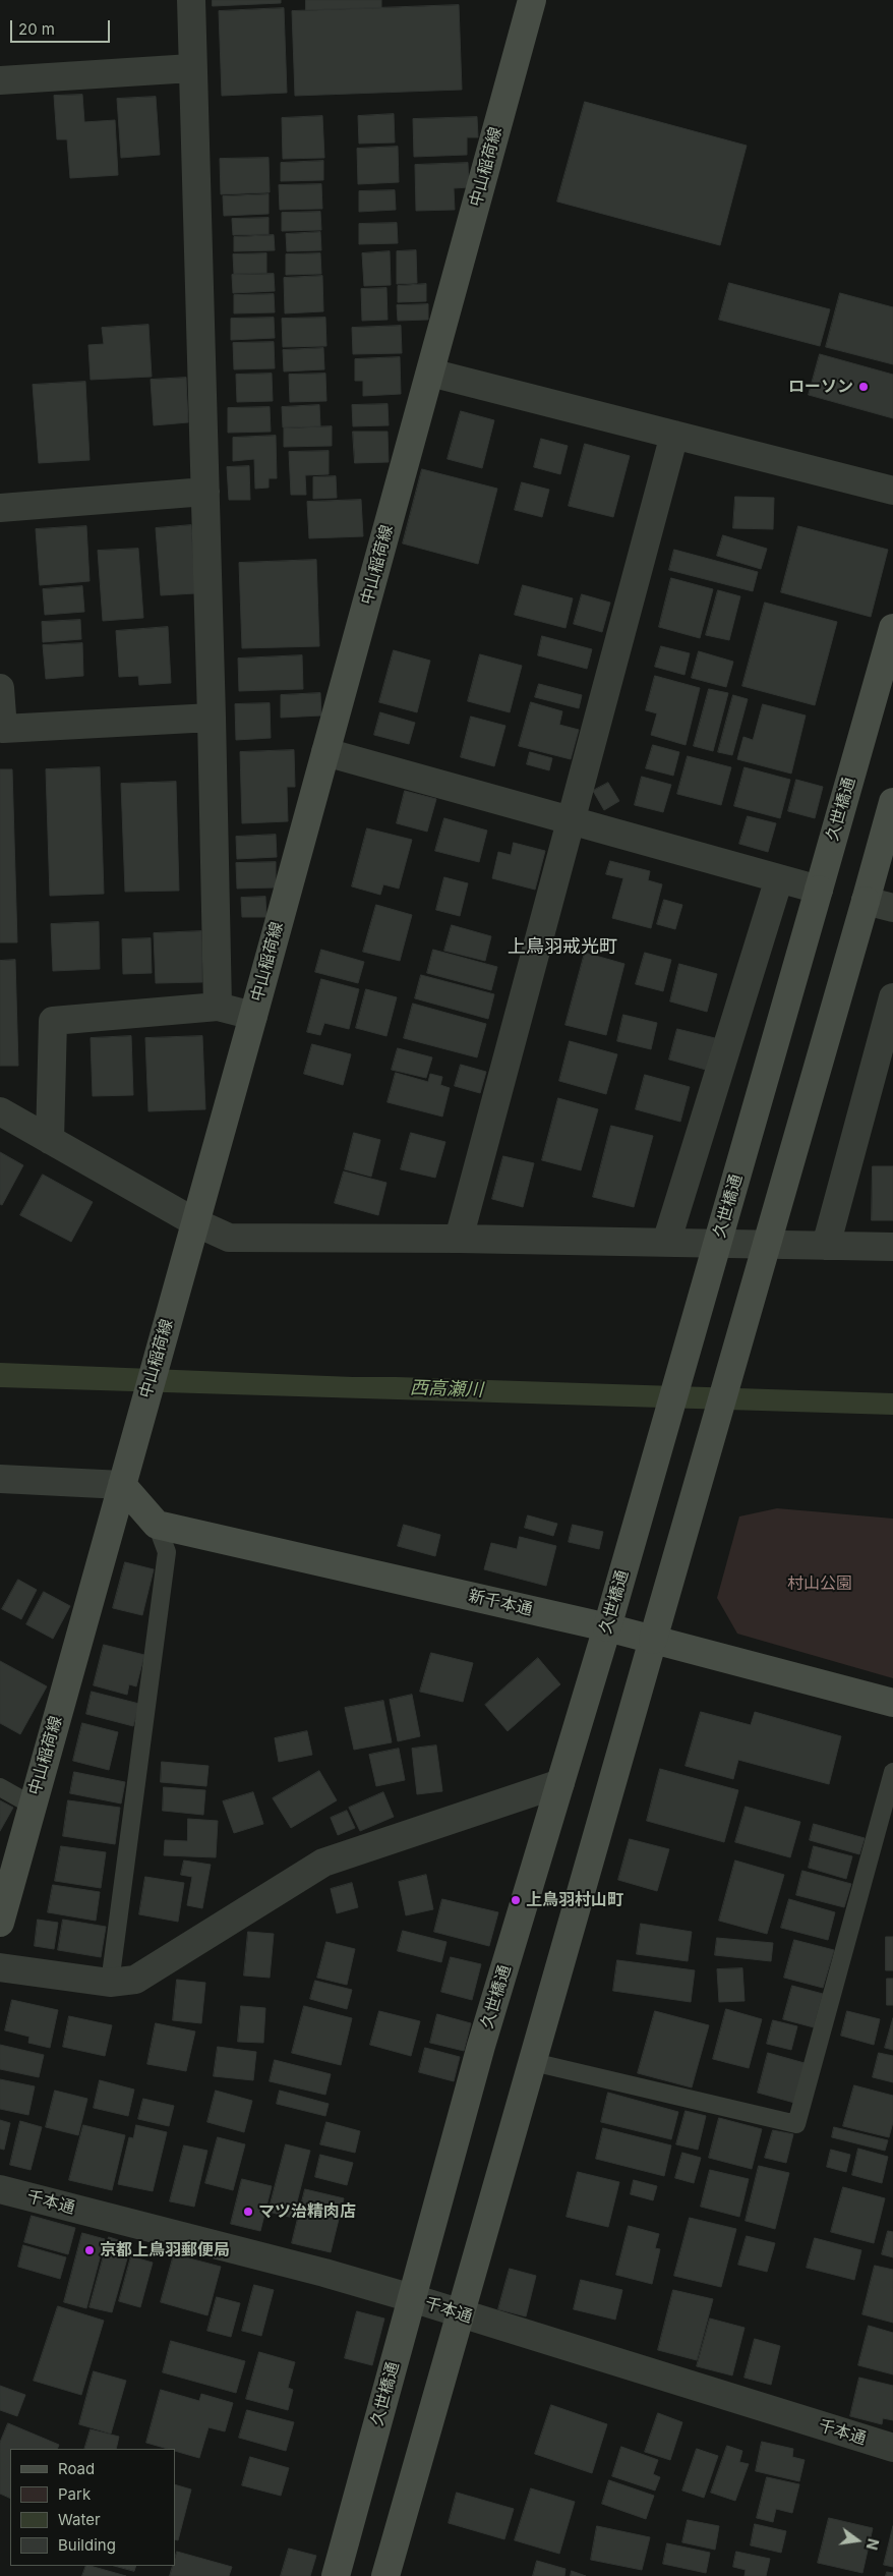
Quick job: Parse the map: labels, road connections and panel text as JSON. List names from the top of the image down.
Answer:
{
  "streets": {
    "street": [
      "中山稲荷線",
      "久世橋通",
      "新千本通",
      "千本通"
    ]
  },
  "crossings": [
    ["久世橋通", "新千本通"],
    ["久世橋通", "千本通"]
  ],
  "districts": ["上鳥羽戒光町"],
  "water": ["西高瀬川"],
  "parks": ["村山公園"],
  "places": [
    "ローソン",
    "上鳥羽村山町",
    "マツ治精肉店",
    "京都上鳥羽郵便局"
  ],
  "legend": [
    "Road",
    "Park",
    "Water",
    "Building"
  ],
  "scale_bar": "20 m",
  "north": "right"
}
